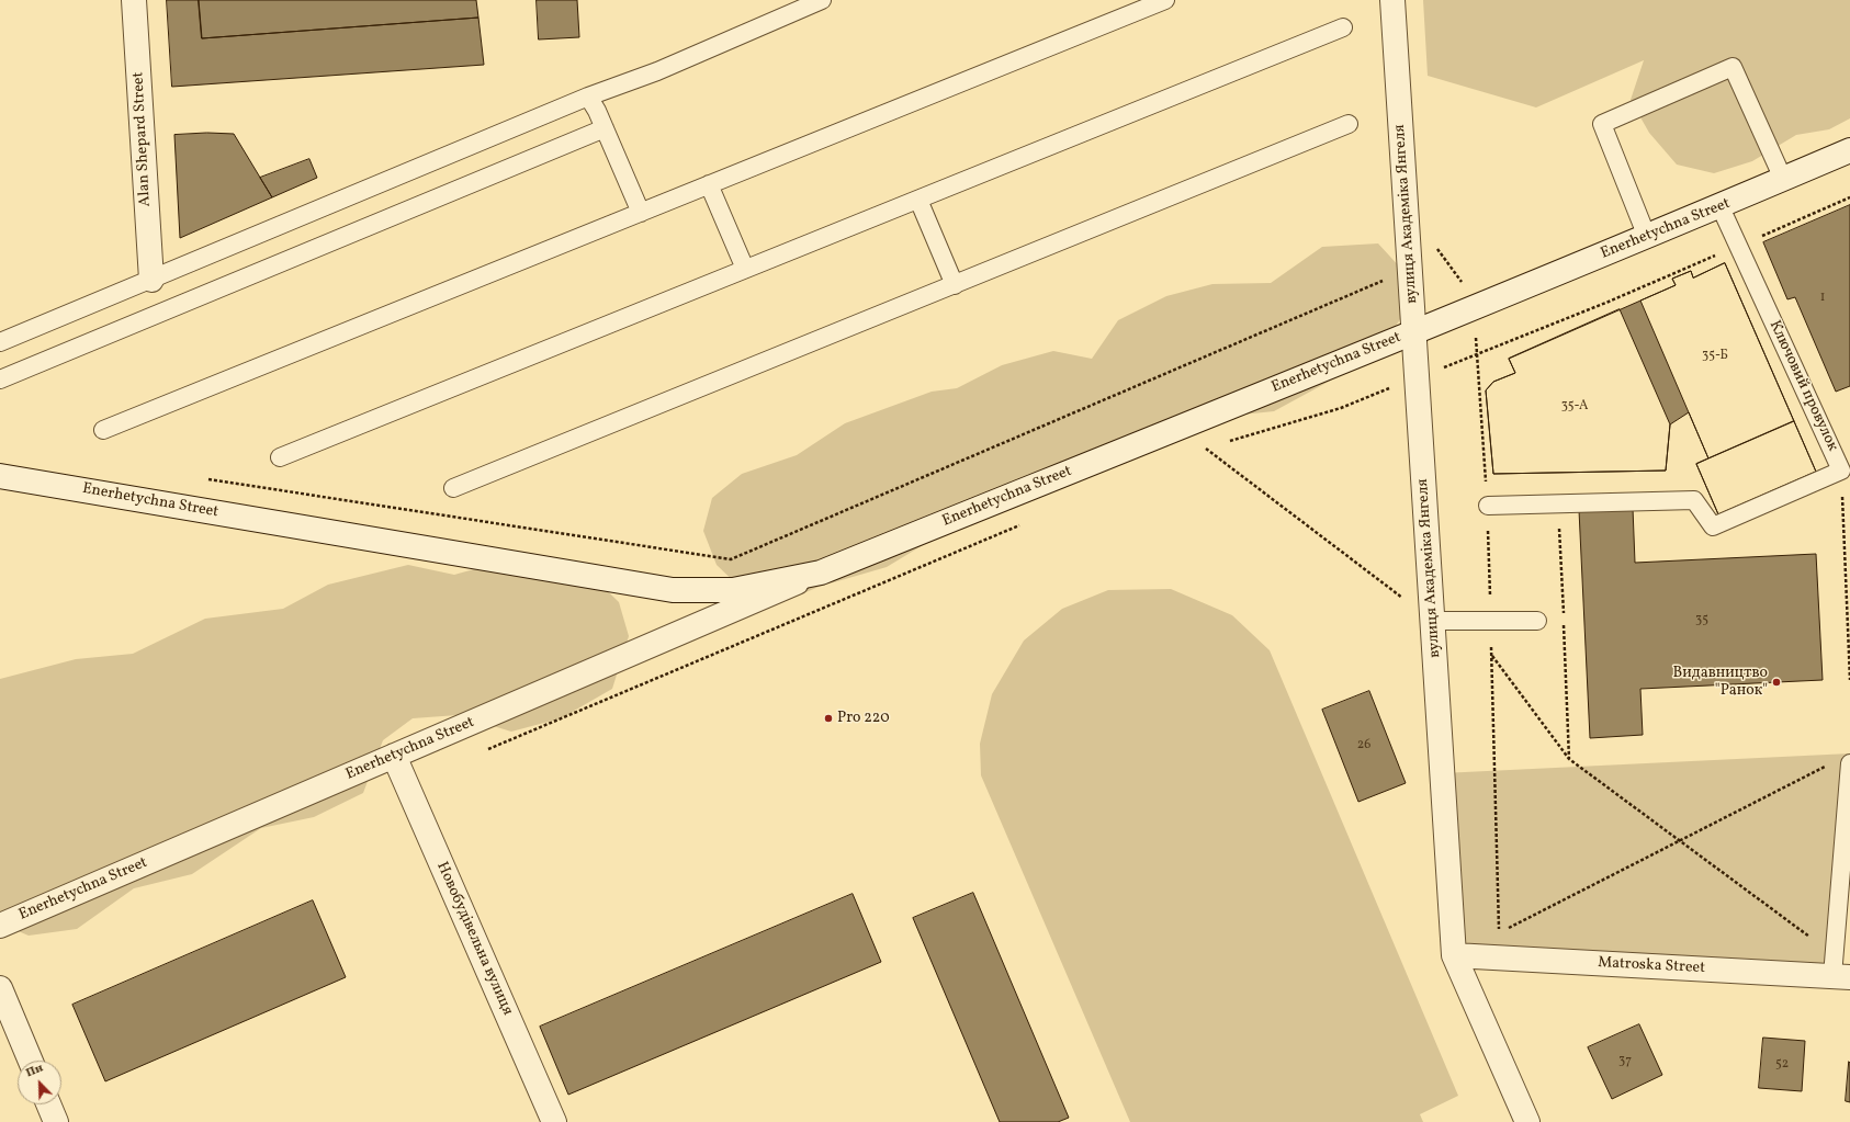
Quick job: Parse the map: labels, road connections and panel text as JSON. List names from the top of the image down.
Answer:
{
  "streets": {
    "street": [
      "Alan Shepard Street",
      "вулиця Академіка Янгеля",
      "Enerhetychna Street",
      "Новобудівельна вулиця",
      "Matroska Street"
    ],
    "lane": ["Ключовий провулок"]
  },
  "crossings": [
    ["вулиця Академіка Янгеля", "Enerhetychna Street"],
    ["вулиця Академіка Янгеля", "Matroska Street"],
    ["Enerhetychna Street", "Ключовий провулок"],
    ["Enerhetychna Street", "Новобудівельна вулиця"]
  ],
  "places": ["Видавництво \"Ранок\"", "Pro 220"],
  "house_numbers": [
    "1",
    "35-Б",
    "35-А",
    "35",
    "26",
    "37",
    "52"
  ],
  "north": "top left"
}
